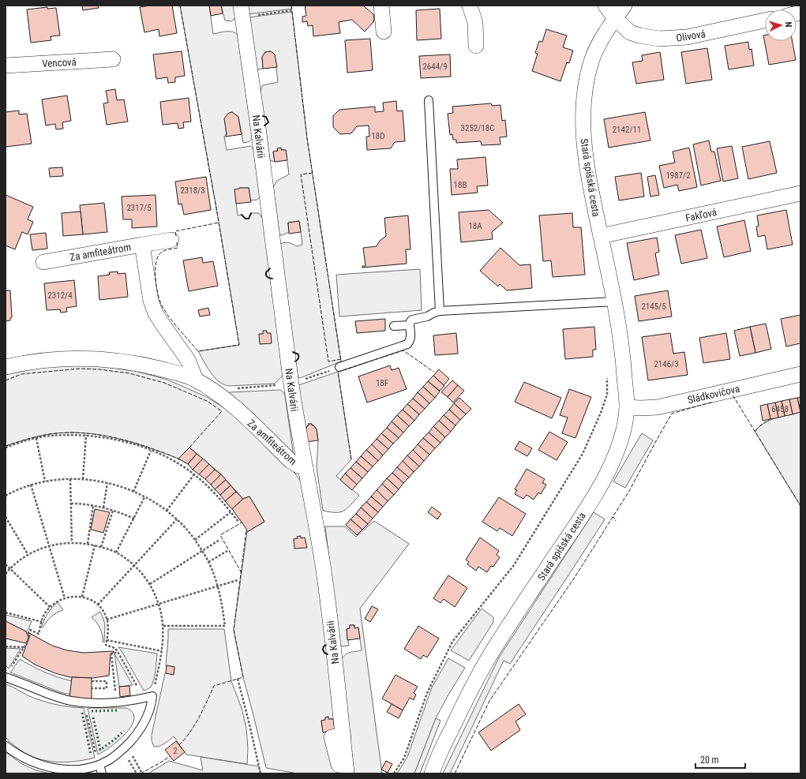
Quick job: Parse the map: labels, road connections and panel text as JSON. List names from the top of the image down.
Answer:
{
  "streets": {
    "street": [
      "Olivová",
      "Vencová",
      "Na Kalvárii",
      "Stará spišská cesta",
      "Fakľová",
      "Za amfiteátrom",
      "Sládkovičova"
    ]
  },
  "crossings": [
    ["Olivová", "Stará spišská cesta"],
    ["Na Kalvárii", "Za amfiteátrom"],
    ["Stará spišská cesta", "Fakľová"],
    ["Stará spišská cesta", "Sládkovičova"]
  ],
  "house_numbers": [
    "2644/9",
    "3252/18C",
    "2142/11",
    "18D",
    "1987/2",
    "18B",
    "2318/3",
    "2317/5",
    "18A",
    "2312/4",
    "2145/5",
    "2146/3",
    "18F",
    "6458",
    "2"
  ],
  "scale_bar": "20 m",
  "north": "right"
}
